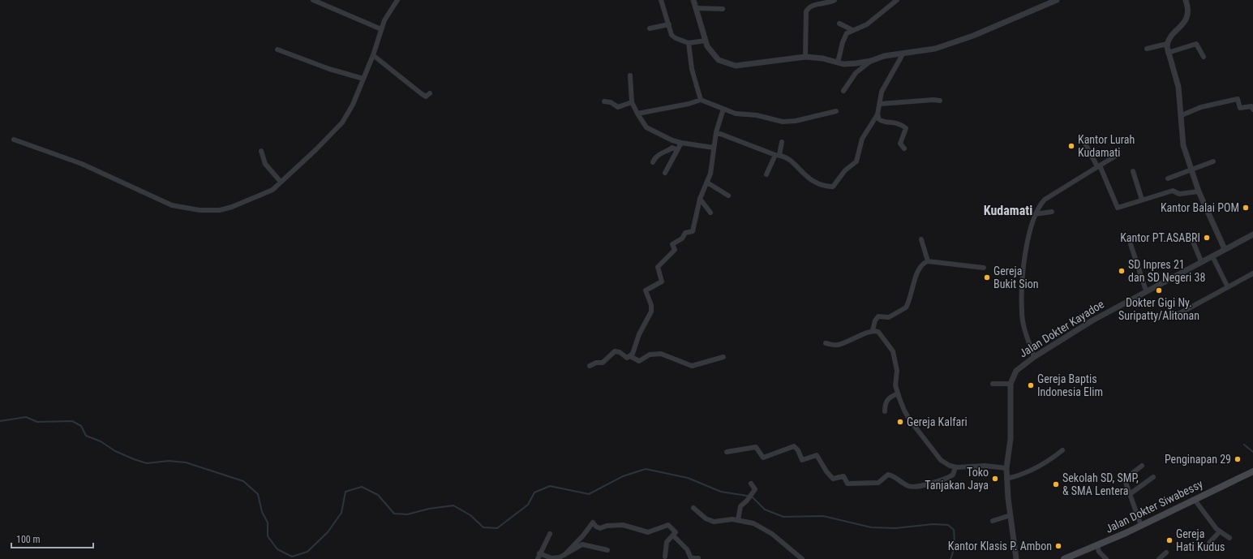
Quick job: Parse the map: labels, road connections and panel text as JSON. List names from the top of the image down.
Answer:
{
  "streets": {
    "main road": ["Jalan Dokter Siwabessy"],
    "street": ["Jalan Dokter Kayadoe"]
  },
  "districts": ["Kudamati"],
  "places": [
    "Kantor Lurah Kudamati",
    "Kantor Balai POM",
    "Kantor PT.ASABRI",
    "SD Inpres 21 dan SD Negeri 38",
    "Gereja Bukit Sion",
    "Dokter Gigi Ny. Suripatty/Alitonan",
    "Gereja Baptis Indonesia Elim",
    "Gereja Kalfari",
    "Penginapan 29",
    "Toko Tanjakan Jaya",
    "Sekolah SD, SMP, & SMA Lentera",
    "Gereja Hati Kudus",
    "Kantor Klasis P. Ambon"
  ],
  "scale_bar": "100 m"
}
